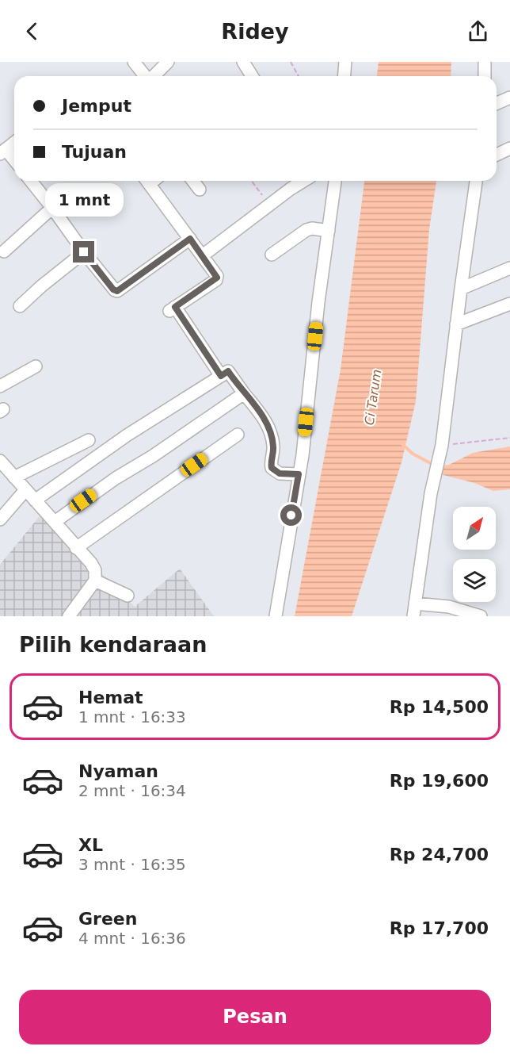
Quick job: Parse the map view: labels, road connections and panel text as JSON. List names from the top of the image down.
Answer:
{
  "water": ["Ci Tarum"],
  "north": "top right",
  "page": {
    "header": "Ridey",
    "banner": ["Jemput", "Tujuan"],
    "bubble": "1 mnt",
    "heading": "Pilih kendaraan",
    "list": [
      {
        "name": "Hemat",
        "note": "1 mnt · 16:33",
        "value": "Rp 14,500"
      },
      {
        "name": "Nyaman",
        "note": "2 mnt · 16:34",
        "value": "Rp 19,600"
      },
      {
        "name": "XL",
        "note": "3 mnt · 16:35",
        "value": "Rp 24,700"
      },
      {
        "name": "Green",
        "note": "4 mnt · 16:36",
        "value": "Rp 17,700"
      }
    ],
    "buttons": "Pesan"
  }
}
